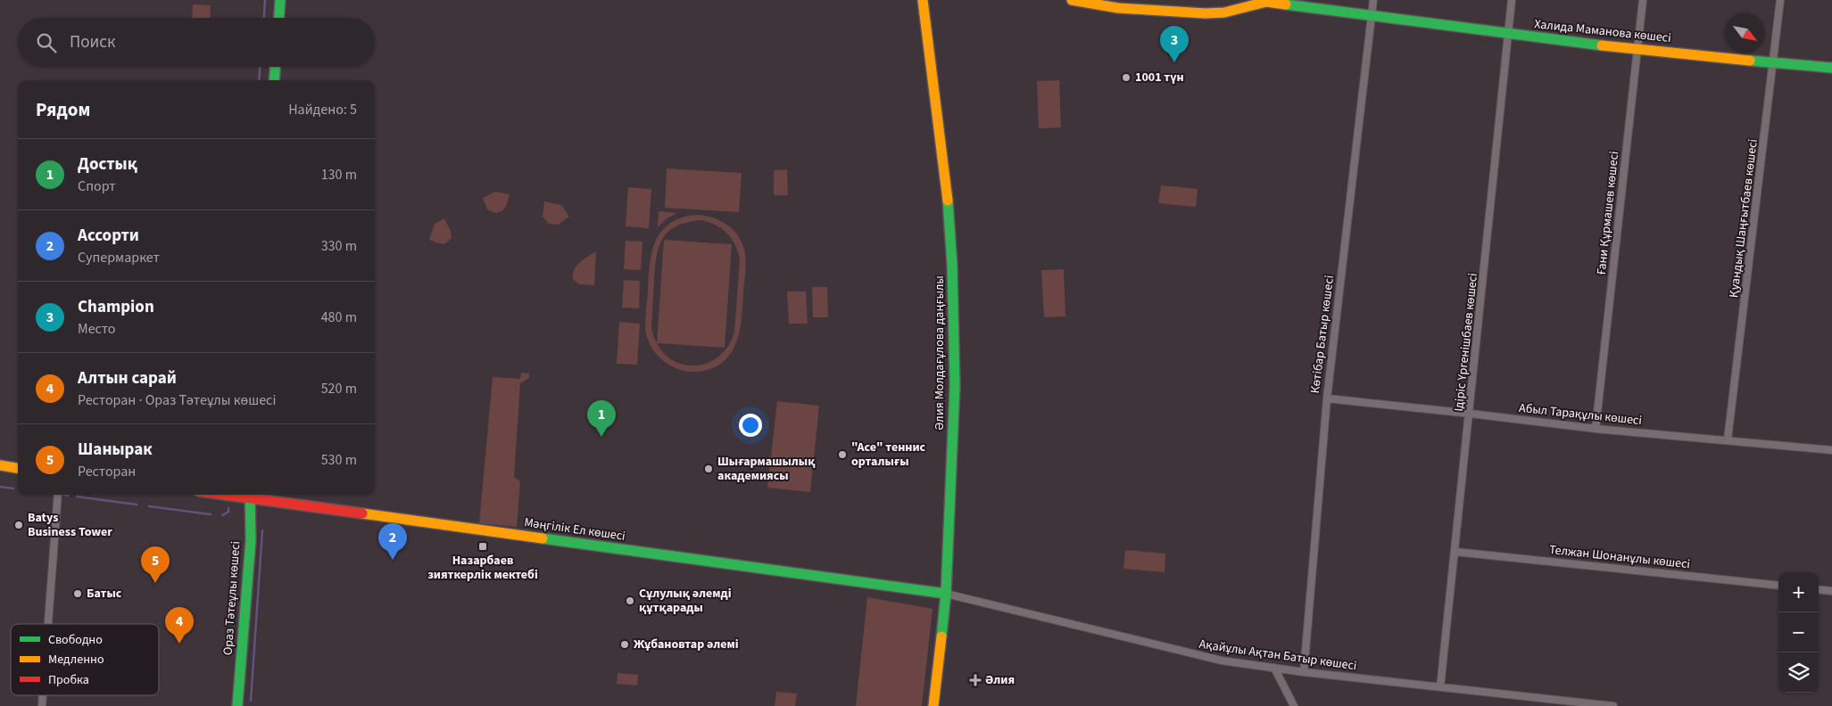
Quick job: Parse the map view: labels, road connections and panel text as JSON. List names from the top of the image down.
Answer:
{
  "streets": {
    "street": [
      "Халида Маманова көшесі",
      "Ғани Құрмашев көшесі",
      "Қуандық Шаңғытбаев көшесі",
      "Көтібар Батыр көшесі",
      "Ідіріс Үргенішбаев көшесі",
      "Әлия Молдағұлова даңғылы",
      "Абыл Тарақұлы көшесі",
      "Мәңгілік Ел көшесі",
      "Телжан Шонанұлы көшесі",
      "Ораз Тәтеұлы көшесі",
      "Ақайұлы Ақтан Батыр көшесі"
    ]
  },
  "crossings": [
    ["Халида Маманова көшесі", "Ғани Құрмашев көшесі"],
    ["Халида Маманова көшесі", "Қуандық Шаңғытбаев көшесі"],
    ["Халида Маманова көшесі", "Көтібар Батыр көшесі"],
    ["Халида Маманова көшесі", "Ідіріс Үргенішбаев көшесі"],
    ["Ғани Құрмашев көшесі", "Абыл Тарақұлы көшесі"],
    ["Қуандық Шаңғытбаев көшесі", "Абыл Тарақұлы көшесі"],
    ["Көтібар Батыр көшесі", "Абыл Тарақұлы көшесі"],
    ["Көтібар Батыр көшесі", "Ақайұлы Ақтан Батыр көшесі"],
    ["Ідіріс Үргенішбаев көшесі", "Абыл Тарақұлы көшесі"],
    ["Ідіріс Үргенішбаев көшесі", "Телжан Шонанұлы көшесі"],
    ["Ідіріс Үргенішбаев көшесі", "Ақайұлы Ақтан Батыр көшесі"],
    ["Әлия Молдағұлова даңғылы", "Мәңгілік Ел көшесі"],
    ["Әлия Молдағұлова даңғылы", "Ақайұлы Ақтан Батыр көшесі"],
    ["Мәңгілік Ел көшесі", "Ораз Тәтеұлы көшесі"],
    ["Мәңгілік Ел көшесі", "Ақайұлы Ақтан Батыр көшесі"]
  ],
  "places": {
    "other": [
      "1001 түн",
      "\"Ace\" теннис орталығы",
      "Шығармашылық академиясы",
      "Batys Business Tower",
      "Батыс",
      "Сұлулық әлемді құтқарады",
      "Жұбановтар әлемі"
    ],
    "transit": ["Назарбаев зияткерлік мектебі"],
    "health": ["Әлия"]
  },
  "legend": ["Свободно", "Медленно", "Пробка"],
  "north": "bottom right",
  "page": {
    "search": "Поиск",
    "pins": [
      "3",
      "1",
      "2",
      "5",
      "4"
    ],
    "heading": ["Рядом", "Найдено: 5"],
    "list": [
      {
        "mark": "1",
        "name": "Достық",
        "note": "Спорт",
        "value": "130 m"
      },
      {
        "mark": "2",
        "name": "Ассорти",
        "note": "Супермаркет",
        "value": "330 m"
      },
      {
        "mark": "3",
        "name": "Champion",
        "note": "Место",
        "value": "480 m"
      },
      {
        "mark": "4",
        "name": "Алтын сарай",
        "note": "Ресторан · Ораз Тәтеұлы көшесі",
        "value": "520 m"
      },
      {
        "mark": "5",
        "name": "Шанырак",
        "note": "Ресторан",
        "value": "530 m"
      }
    ],
    "map_buttons": ["+", "−"]
  }
}
